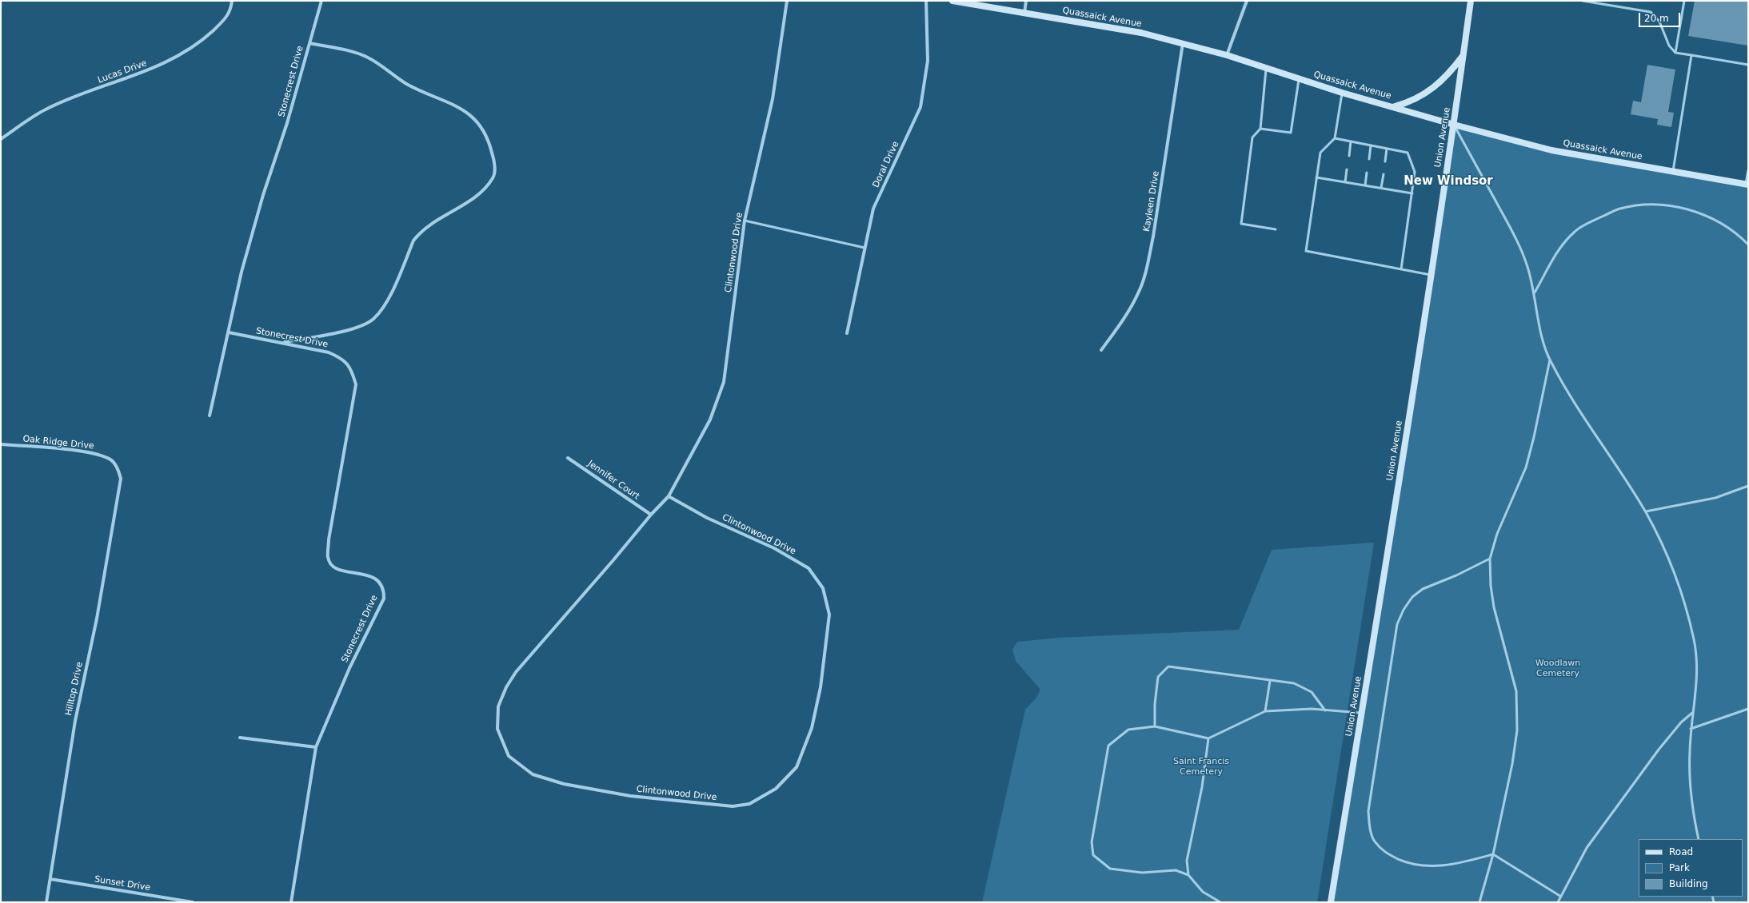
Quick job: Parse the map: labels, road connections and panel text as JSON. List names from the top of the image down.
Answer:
{
  "streets": {
    "main road": ["Quassaick Avenue", "Union Avenue"],
    "street": [
      "Lucas Drive",
      "Stonecrest Drive",
      "Doral Drive",
      "Kayleen Drive",
      "Clintonwood Drive",
      "Oak Ridge Drive",
      "Jennifer Court",
      "Hilltop Drive",
      "Sunset Drive"
    ]
  },
  "crossings": [
    ["Quassaick Avenue", "Union Avenue"],
    ["Quassaick Avenue", "Kayleen Drive"],
    ["Clintonwood Drive", "Jennifer Court"],
    ["Oak Ridge Drive", "Hilltop Drive"],
    ["Hilltop Drive", "Sunset Drive"]
  ],
  "districts": ["New Windsor"],
  "parks": ["Woodlawn Cemetery", "Saint Francis Cemetery"],
  "legend": ["Road", "Park", "Building"],
  "scale_bar": "20 m"
}
